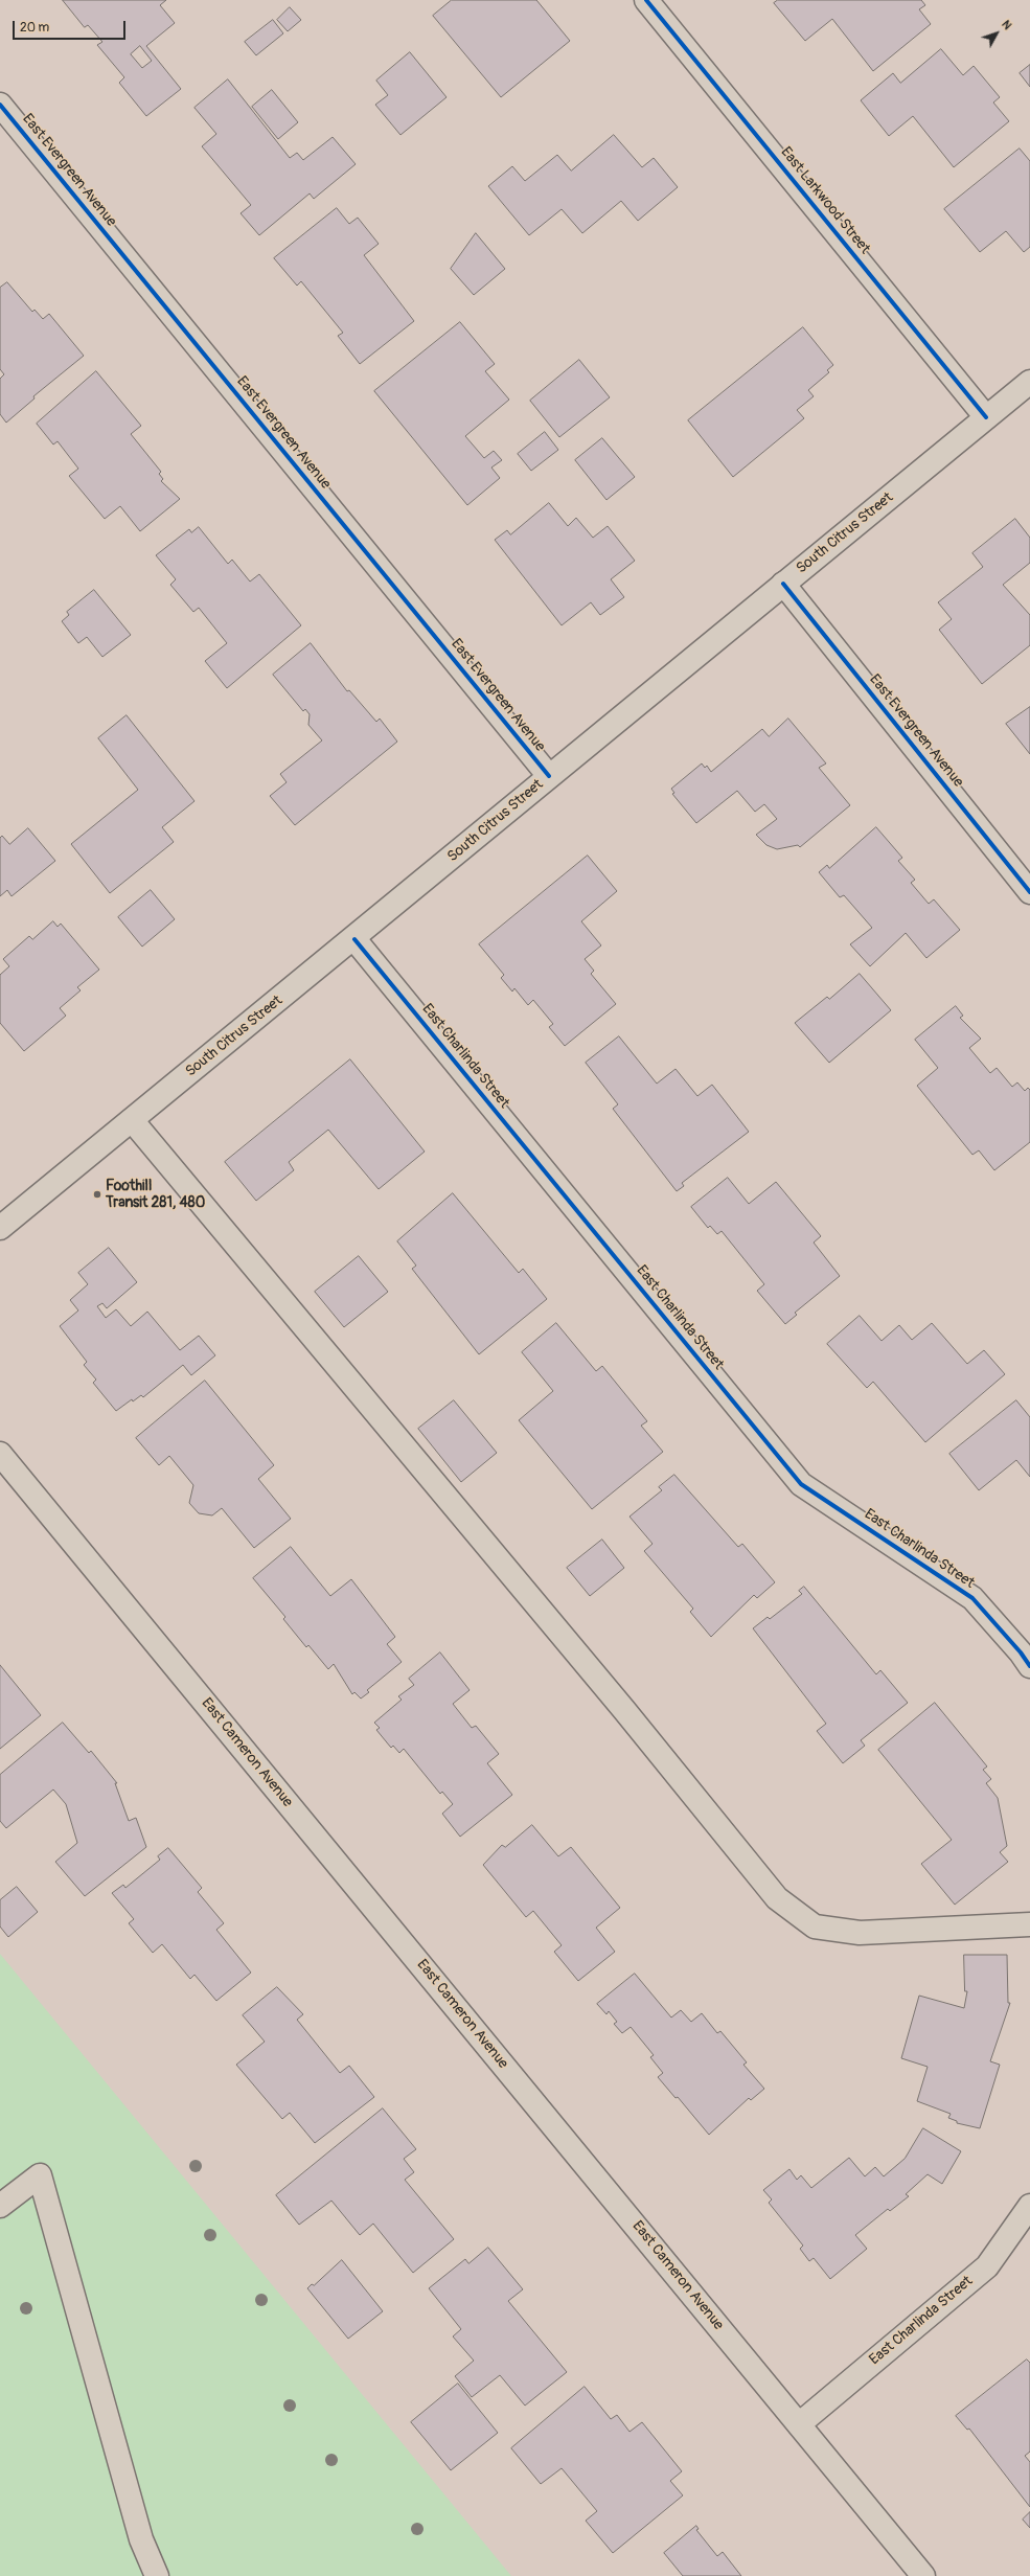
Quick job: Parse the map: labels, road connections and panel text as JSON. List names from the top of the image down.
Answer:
{
  "streets": {
    "street": [
      "East Evergreen Avenue",
      "East Larkwood Street",
      "South Citrus Street",
      "East Charlinda Street",
      "East Cameron Avenue"
    ]
  },
  "crossings": [
    ["East Evergreen Avenue", "South Citrus Street"],
    ["East Larkwood Street", "South Citrus Street"],
    ["South Citrus Street", "East Charlinda Street"],
    ["East Charlinda Street", "East Cameron Avenue"]
  ],
  "places": ["Foothill Transit 281, 480"],
  "scale_bar": "20 m",
  "north": "top right"
}
